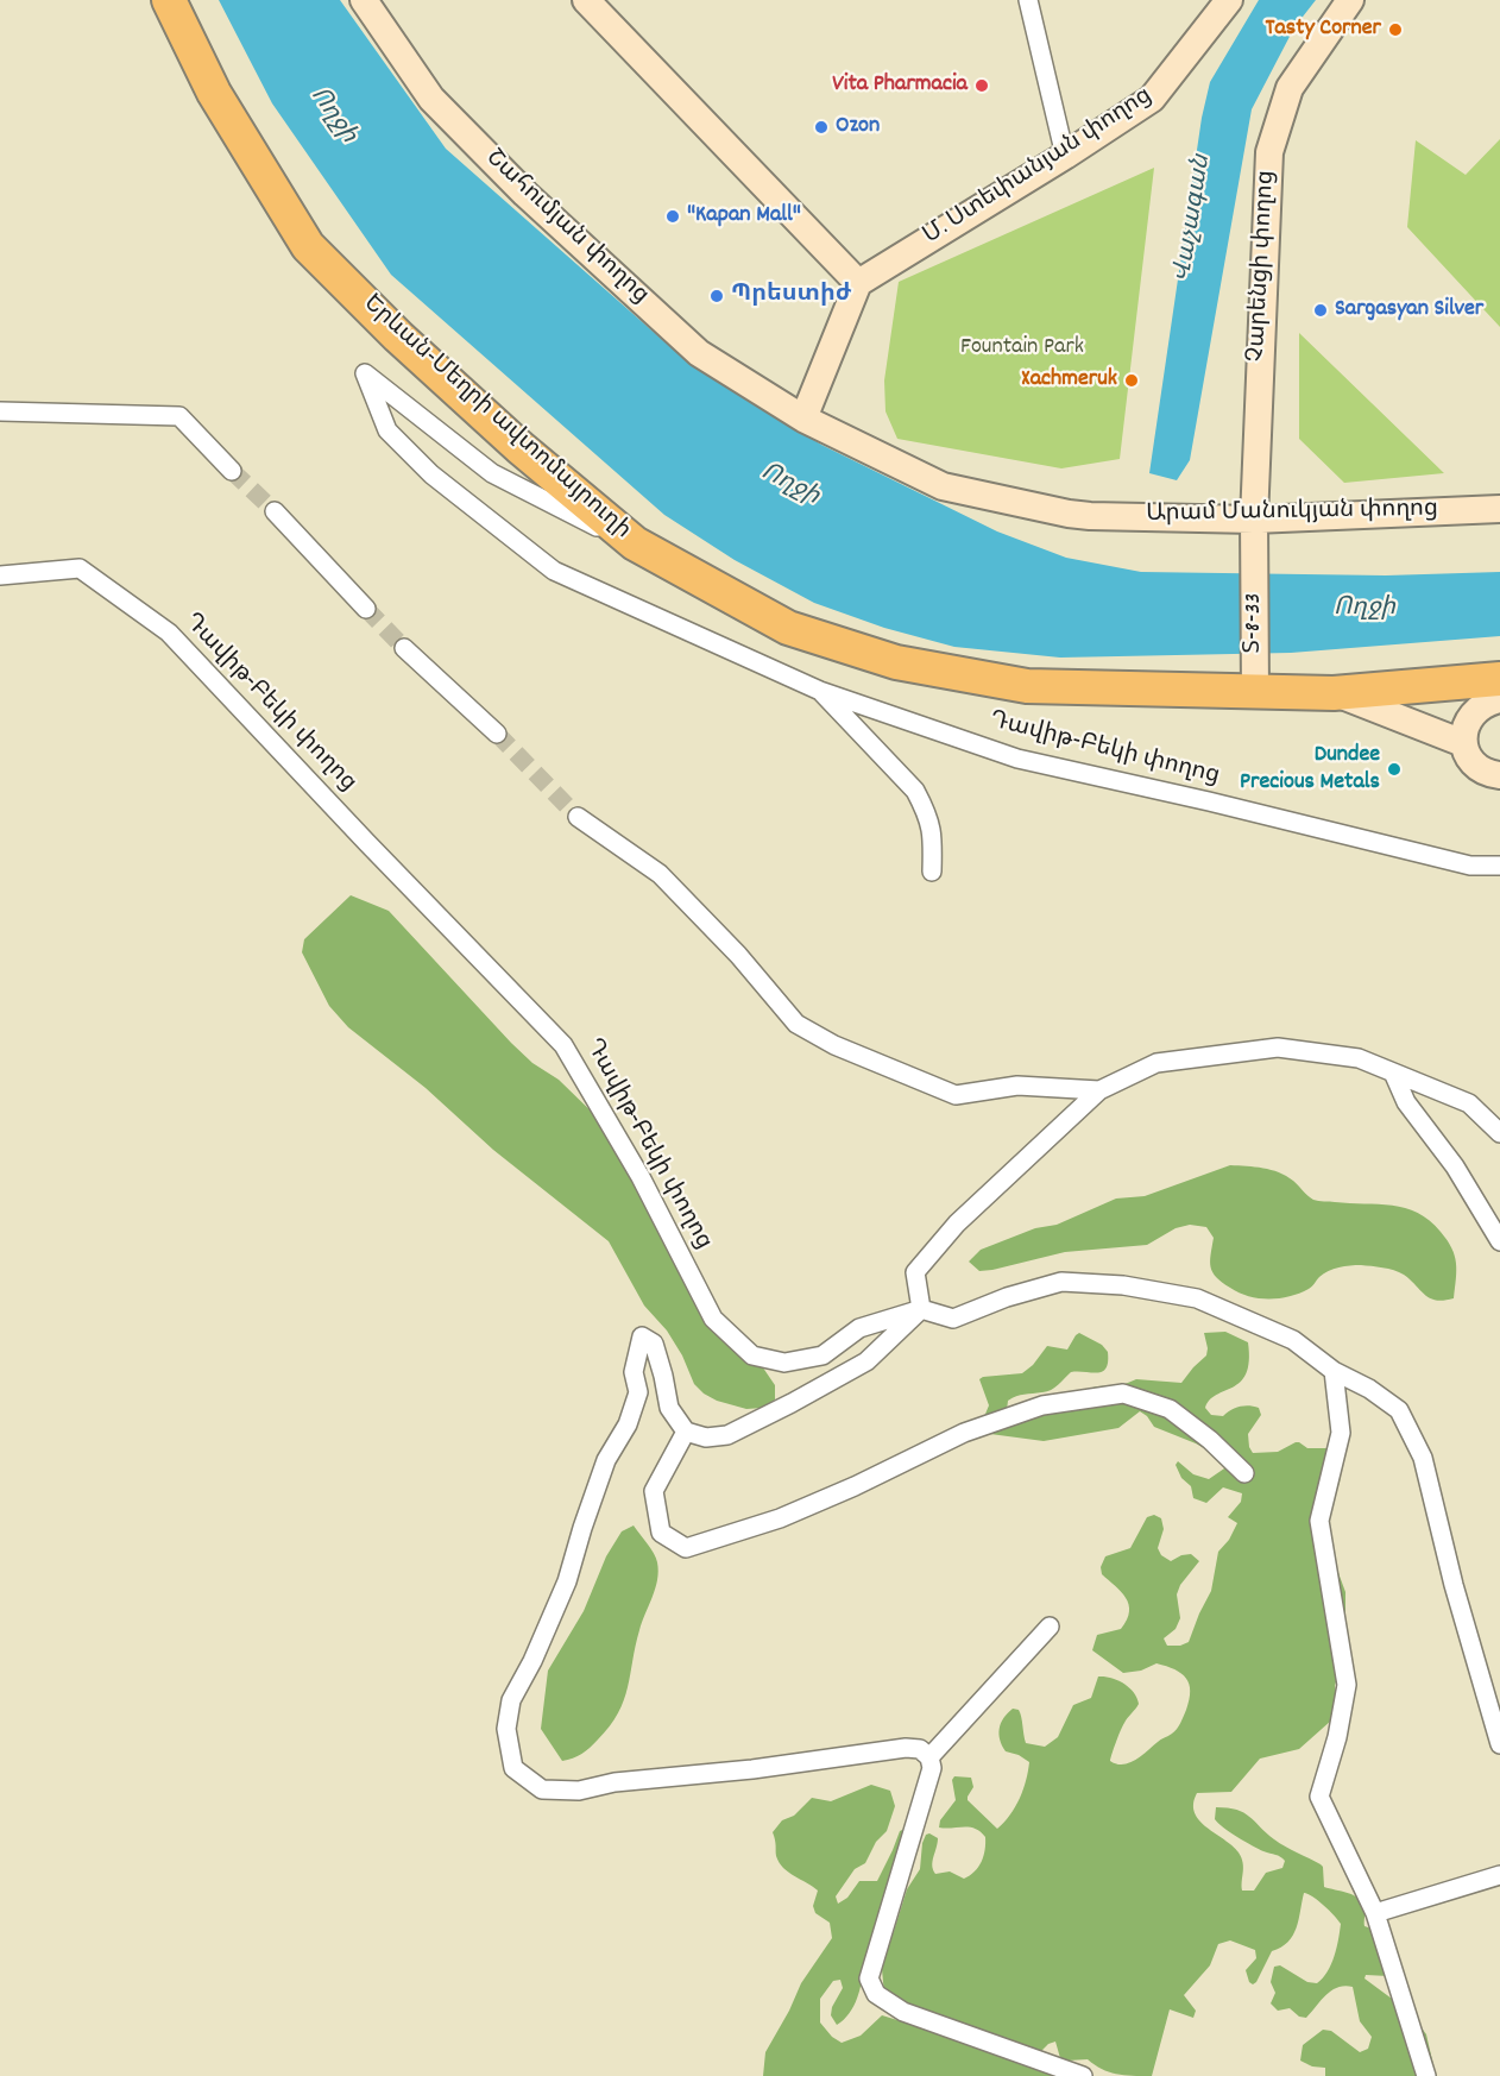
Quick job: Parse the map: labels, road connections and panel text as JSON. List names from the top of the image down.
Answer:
{
  "streets": {
    "highway": ["Երևան-Մեղրի ավտոմայրուղի"],
    "street": [
      "Մ. Ստեփանյան փողոց",
      "Շահումյան փողոց",
      "Չարենցի փողոց",
      "Արամ Մանուկյան փողոց",
      "Տ-8-33",
      "Դավիթ-Բեկի փողոց"
    ]
  },
  "crossings": [
    ["Շահումյան փողոց", "Արամ Մանուկյան փողոց"],
    ["Չարենցի փողոց", "Արամ Մանուկյան փողոց"],
    ["Չարենցի փողոց", "Տ-8-33"],
    ["Երևան-Մեղրի ավտոմայրուղի", "Տ-8-33"],
    ["Երևան-Մեղրի ավտոմայրուղի", "Դավիթ-Բեկի փողոց"]
  ],
  "water": ["Ողջի", "Վաչագան"],
  "parks": ["Fountain Park"],
  "places": [
    "Tasty Corner",
    "Vita Pharmacia",
    "Ozon",
    "\"Kapan Mall\"",
    "Պրեստիժ",
    "Sargasyan Silver",
    "Xachmeruk",
    "Dundee Precious Metals"
  ]
}
